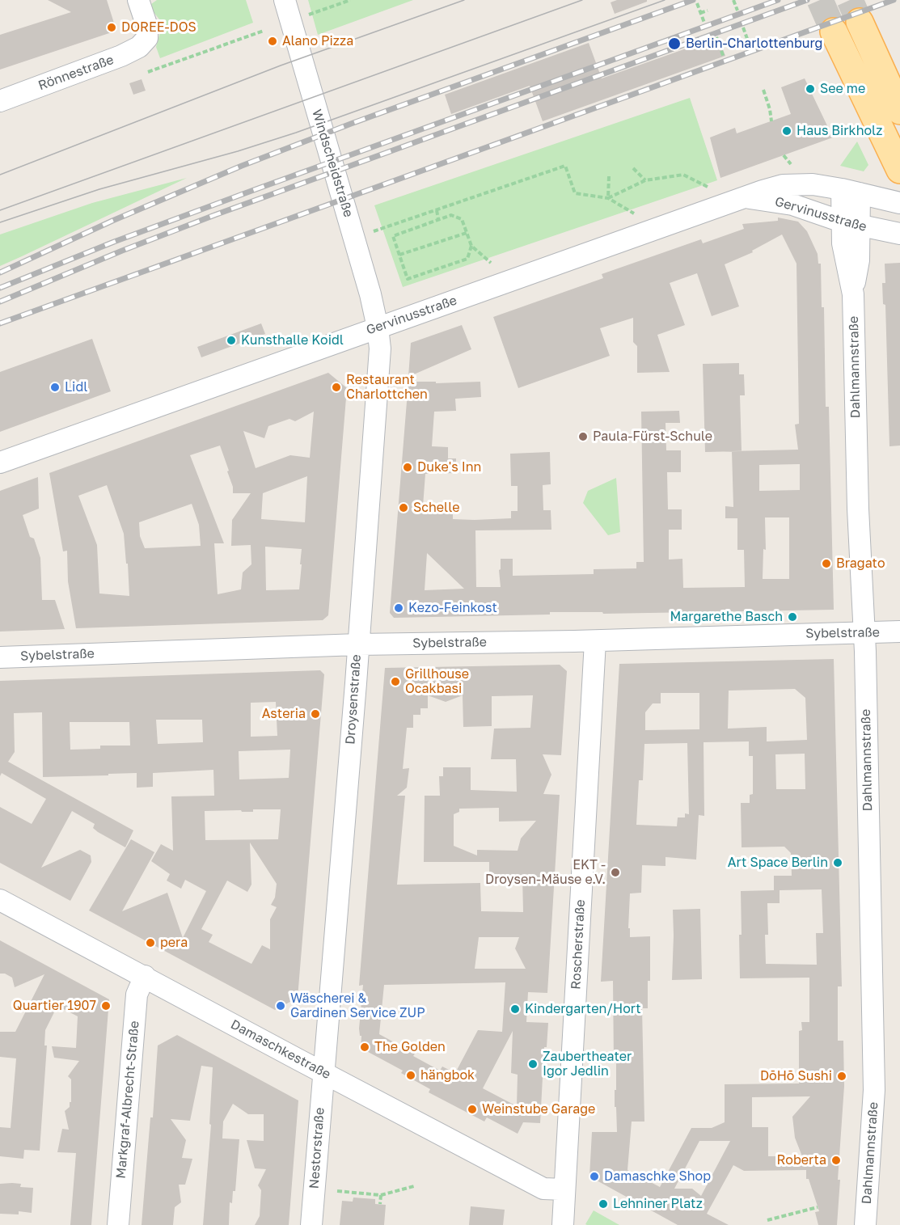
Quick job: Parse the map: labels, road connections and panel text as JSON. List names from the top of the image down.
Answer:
{
  "streets": {
    "street": [
      "Rönnestraße",
      "Windscheidstraße",
      "Gervinusstraße",
      "Dahlmannstraße",
      "Sybelstraße",
      "Droysenstraße",
      "Roscherstraße",
      "Damaschkestraße",
      "Markgraf-Albrecht-Straße",
      "Nestorstraße"
    ]
  },
  "crossings": [
    ["Windscheidstraße", "Gervinusstraße"],
    ["Windscheidstraße", "Droysenstraße"],
    ["Gervinusstraße", "Dahlmannstraße"],
    ["Gervinusstraße", "Droysenstraße"],
    ["Dahlmannstraße", "Sybelstraße"],
    ["Sybelstraße", "Droysenstraße"],
    ["Sybelstraße", "Roscherstraße"],
    ["Droysenstraße", "Damaschkestraße"],
    ["Droysenstraße", "Nestorstraße"],
    ["Roscherstraße", "Damaschkestraße"],
    ["Damaschkestraße", "Markgraf-Albrecht-Straße"],
    ["Damaschkestraße", "Nestorstraße"]
  ],
  "places": [
    "DOREE-DOS",
    "Alano Pizza",
    "Berlin-Charlottenburg",
    "See me",
    "Haus Birkholz",
    "Kunsthalle Koidl",
    "Lidl",
    "Restaurant Charlottchen",
    "Paula-Fürst-Schule",
    "Duke's Inn",
    "Schelle",
    "Bragato",
    "Kezo-Feinkost",
    "Margarethe Basch",
    "Grillhouse Ocakbasi",
    "Asteria",
    "Art Space Berlin",
    "EKT - Droysen-Mäuse e.V.",
    "pera",
    "Quartier 1907",
    "Wäscherei & Gardinen Service ZUP",
    "Kindergarten/Hort",
    "The Golden",
    "Zaubertheater Igor Jedlin",
    "hängbok",
    "DōHō Sushi",
    "Weinstube Garage",
    "Roberta",
    "Damaschke Shop",
    "Lehniner Platz"
  ]
}
